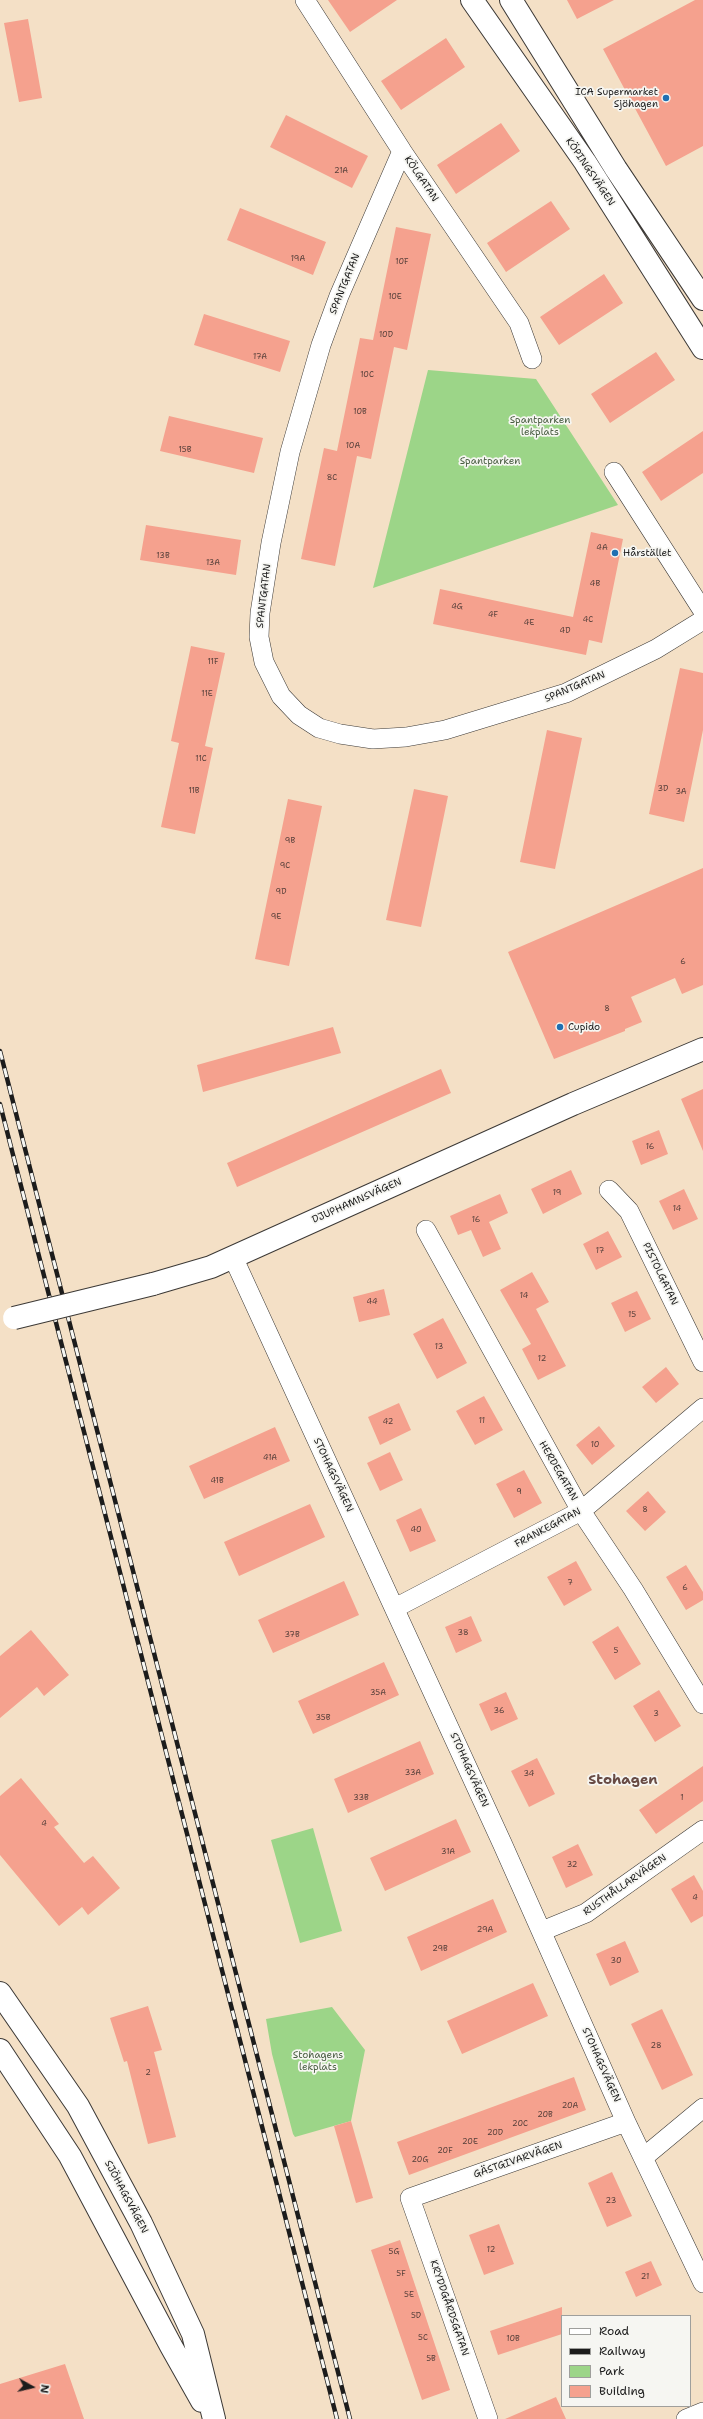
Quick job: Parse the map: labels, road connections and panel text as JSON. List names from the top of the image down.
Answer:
{
  "streets": {
    "main road": ["KÖPINGSVÄGEN", "DJUPHAMNSVÄGEN", "SJÖHAGSVÄGEN"],
    "street": [
      "KÖLGATAN",
      "SPANTGATAN",
      "PISTOLGATAN",
      "HERDEGATAN",
      "STOHAGSVÄGEN",
      "FRANKEGATAN",
      "RUSTHÅLLARVÄGEN",
      "GÄSTGIVARVÄGEN",
      "KRYDDGÅRDSGATAN"
    ]
  },
  "crossings": [
    ["KÖLGATAN", "SPANTGATAN"],
    ["DJUPHAMNSVÄGEN", "STOHAGSVÄGEN"],
    ["HERDEGATAN", "FRANKEGATAN"],
    ["STOHAGSVÄGEN", "FRANKEGATAN"],
    ["STOHAGSVÄGEN", "RUSTHÅLLARVÄGEN"],
    ["STOHAGSVÄGEN", "GÄSTGIVARVÄGEN"],
    ["GÄSTGIVARVÄGEN", "KRYDDGÅRDSGATAN"]
  ],
  "districts": ["Stohagen"],
  "parks": ["Spantparken lekplats", "Spantparken", "Stohagens lekplats"],
  "places": ["ICA Supermarket Sjöhagen", "Hårstället", "Cupido"],
  "house_numbers": [
    "21A",
    "19A",
    "10F",
    "10E",
    "10D",
    "17A",
    "10C",
    "10B",
    "10A",
    "15B",
    "8C",
    "4A",
    "13B",
    "13A",
    "4B",
    "4G",
    "4F",
    "4C",
    "4E",
    "4D",
    "11F",
    "11E",
    "11C",
    "3D",
    "11B",
    "3A",
    "9B",
    "9C",
    "9D",
    "9E",
    "6",
    "8",
    "16",
    "19",
    "14",
    "16",
    "17",
    "14",
    "44",
    "15",
    "13",
    "12",
    "11",
    "42",
    "10",
    "41A",
    "41B",
    "9",
    "8",
    "40",
    "7",
    "6",
    "38",
    "37B",
    "5",
    "35A",
    "36",
    "3",
    "35B",
    "33A",
    "34",
    "33B",
    "1",
    "4",
    "31A",
    "32",
    "4",
    "29A",
    "29B",
    "30",
    "28",
    "2",
    "20A",
    "20B",
    "20C",
    "20D",
    "20E",
    "20F",
    "20G",
    "23",
    "12",
    "5G",
    "5F",
    "21",
    "5E",
    "5D",
    "5C",
    "10B",
    "5B"
  ],
  "legend": [
    "Road",
    "Railway",
    "Park",
    "Building"
  ],
  "north": "right"
}
